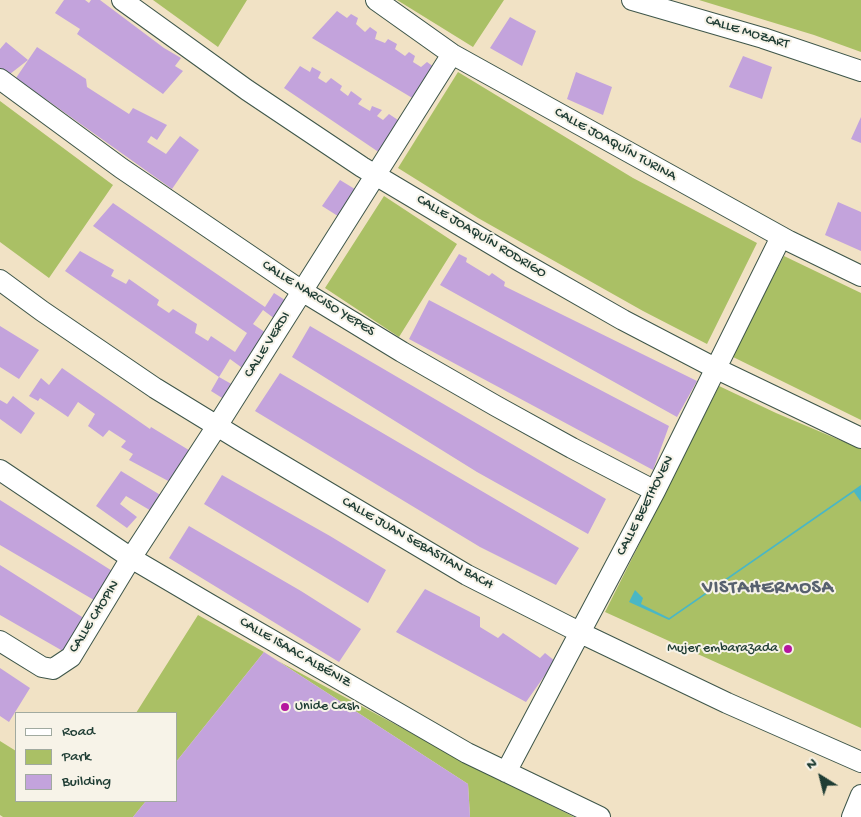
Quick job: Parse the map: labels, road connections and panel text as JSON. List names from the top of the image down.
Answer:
{
  "streets": {
    "street": [
      "CALLE MOZART",
      "CALLE JOAQUÍN TURINA",
      "CALLE JOAQUÍN RODRIGO",
      "CALLE NARCISO YEPES",
      "CALLE VERDI",
      "CALLE BEETHOVEN",
      "CALLE JUAN SEBASTIAN BACH",
      "CALLE CHOPIN",
      "CALLE ISAAC ALBÉNIZ"
    ]
  },
  "crossings": [
    ["CALLE JOAQUÍN TURINA", "CALLE VERDI"],
    ["CALLE JOAQUÍN TURINA", "CALLE BEETHOVEN"],
    ["CALLE JOAQUÍN RODRIGO", "CALLE VERDI"],
    ["CALLE JOAQUÍN RODRIGO", "CALLE BEETHOVEN"],
    ["CALLE NARCISO YEPES", "CALLE VERDI"],
    ["CALLE NARCISO YEPES", "CALLE BEETHOVEN"],
    ["CALLE VERDI", "CALLE JUAN SEBASTIAN BACH"],
    ["CALLE VERDI", "CALLE CHOPIN"],
    ["CALLE VERDI", "CALLE ISAAC ALBÉNIZ"],
    ["CALLE BEETHOVEN", "CALLE JUAN SEBASTIAN BACH"],
    ["CALLE BEETHOVEN", "CALLE ISAAC ALBÉNIZ"],
    ["CALLE CHOPIN", "CALLE ISAAC ALBÉNIZ"]
  ],
  "districts": ["VISTAHERMOSA"],
  "places": ["Mujer embarazada", "Unide Cash"],
  "legend": ["Road", "Park", "Building"],
  "north": "top left"
}
